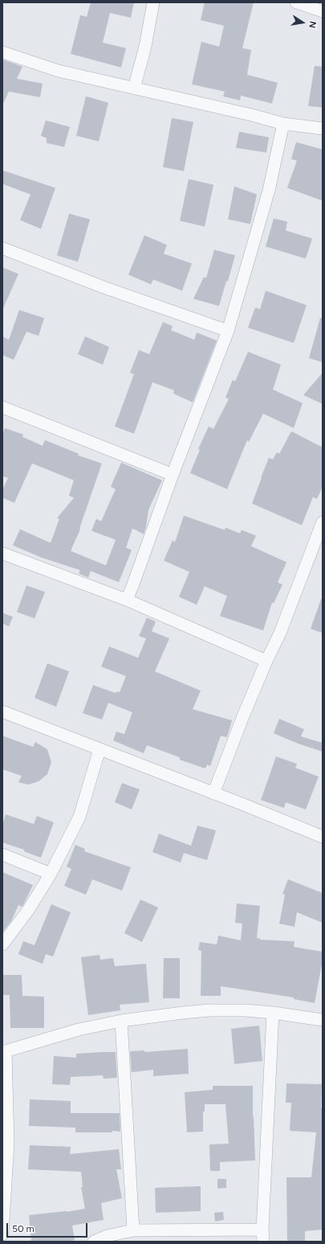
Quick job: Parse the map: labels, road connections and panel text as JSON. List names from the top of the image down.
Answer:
{
  "scale_bar": "50 m",
  "north": "right"
}
